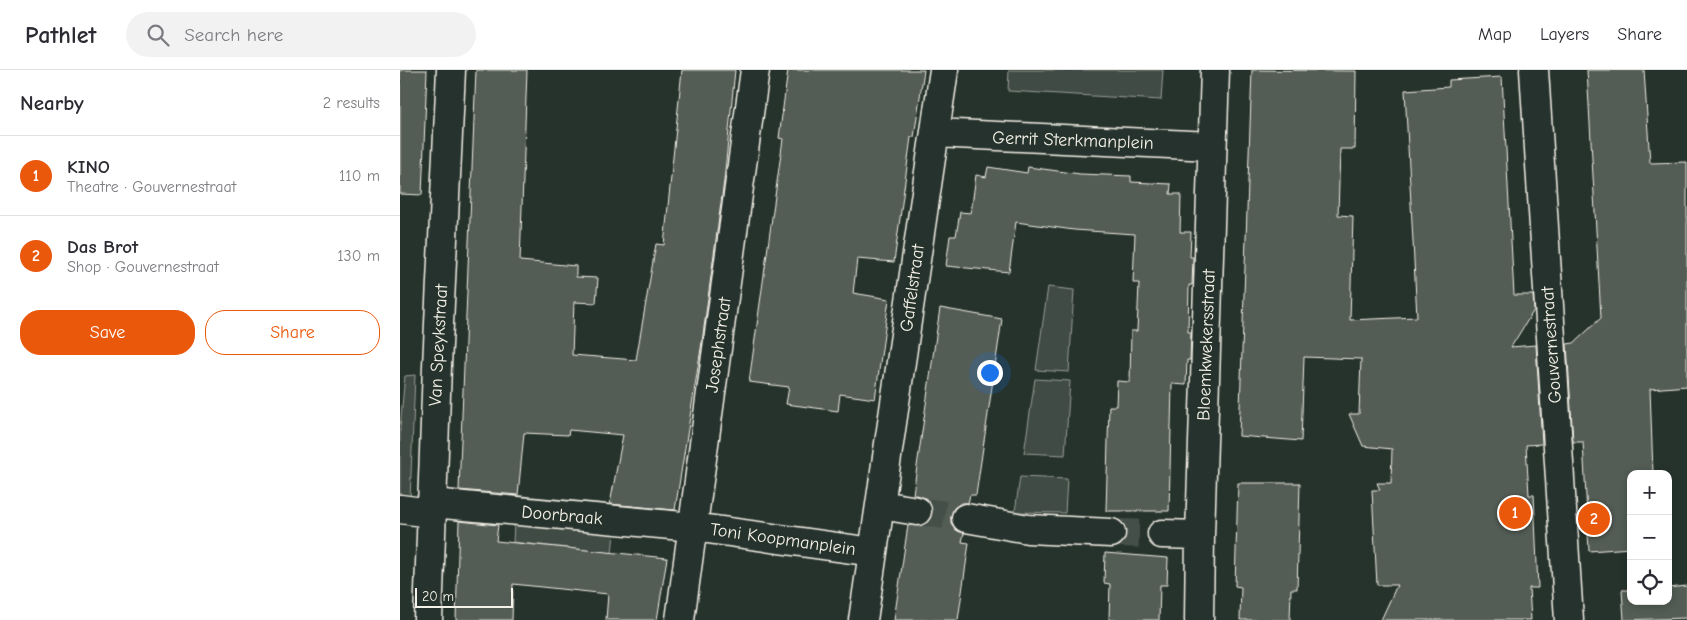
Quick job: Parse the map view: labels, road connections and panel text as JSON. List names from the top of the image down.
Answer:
{
  "streets": {
    "street": [
      "Gerrit Sterkmanplein",
      "Gaffelstraat",
      "Van Speykstraat",
      "Josephstraat",
      "Bloemkwekersstraat",
      "Gouvernestraat",
      "Doorbraak",
      "Toni Koopmanplein"
    ]
  },
  "crossings": [
    ["Gerrit Sterkmanplein", "Gaffelstraat"],
    ["Gerrit Sterkmanplein", "Bloemkwekersstraat"],
    ["Gaffelstraat", "Toni Koopmanplein"],
    ["Van Speykstraat", "Doorbraak"],
    ["Josephstraat", "Doorbraak"],
    ["Josephstraat", "Toni Koopmanplein"],
    ["Doorbraak", "Toni Koopmanplein"]
  ],
  "scale_bar": "20 m",
  "page": {
    "header": "Pathlet",
    "search": "Search here",
    "nav": ["Map", "Layers", "Share"],
    "heading": ["Nearby", "2 results"],
    "list": [
      {
        "mark": "1",
        "name": "KINO",
        "note": "Theatre · Gouvernestraat",
        "value": "110 m"
      },
      {
        "mark": "2",
        "name": "Das Brot",
        "note": "Shop · Gouvernestraat",
        "value": "130 m"
      }
    ],
    "buttons": ["Save", "Share"],
    "map_buttons": ["+", "−"],
    "pins": ["1", "2"],
    "scale": "20 m"
  }
}
